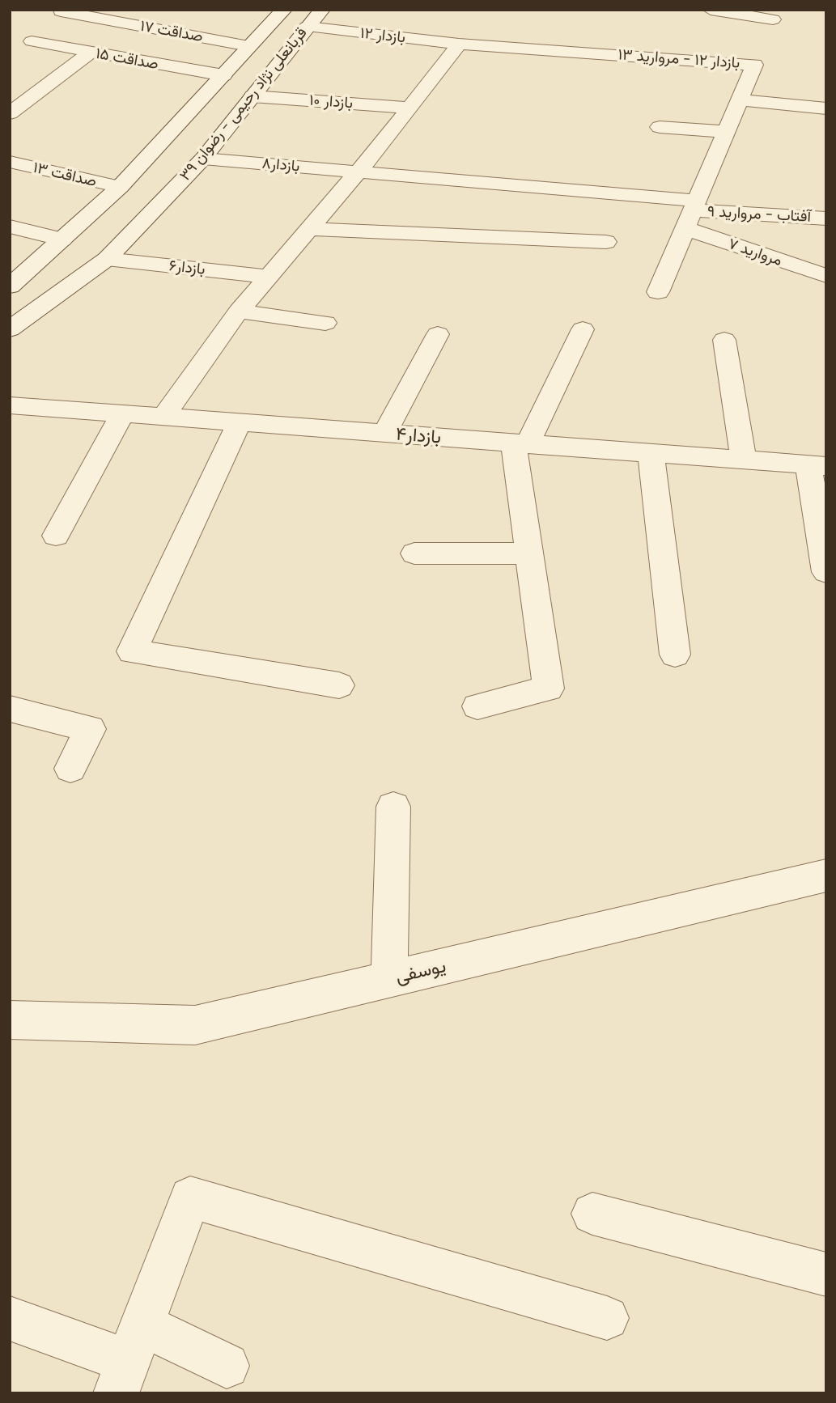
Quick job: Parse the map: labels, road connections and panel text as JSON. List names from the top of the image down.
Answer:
{
  "streets": {
    "street": [
      "صداقت ۱۷",
      "بازدار ۱۲",
      "صداقت ۱۵",
      "بازدار ۱۲ - مروارید ۱۳",
      "بازدار ۱۰",
      "قربانعلی نژاد رحیمی - رضوان ۳۹",
      "بازدار۸",
      "صداقت ۱۳",
      "آفتاب - مروارید ۹",
      "مروارید ۷",
      "بازدار۶",
      "بازدار۴",
      "یوسفی"
    ]
  },
  "crossings": [
    ["صداقت ۱۷", "قربانعلی نژاد رحیمی - رضوان ۳۹"],
    ["بازدار ۱۲", "بازدار ۱۲ - مروارید ۱۳"],
    ["بازدار ۱۲", "قربانعلی نژاد رحیمی - رضوان ۳۹"],
    ["صداقت ۱۵", "قربانعلی نژاد رحیمی - رضوان ۳۹"],
    ["بازدار ۱۲ - مروارید ۱۳", "بازدار۸"],
    ["بازدار ۱۲ - مروارید ۱۳", "آفتاب - مروارید ۹"],
    ["بازدار ۱۲ - مروارید ۱۳", "مروارید ۷"],
    ["بازدار ۱۰", "قربانعلی نژاد رحیمی - رضوان ۳۹"],
    ["قربانعلی نژاد رحیمی - رضوان ۳۹", "بازدار۸"],
    ["قربانعلی نژاد رحیمی - رضوان ۳۹", "صداقت ۱۳"],
    ["قربانعلی نژاد رحیمی - رضوان ۳۹", "بازدار۶"],
    ["بازدار۸", "آفتاب - مروارید ۹"],
    ["بازدار۸", "مروارید ۷"],
    ["آفتاب - مروارید ۹", "مروارید ۷"]
  ]
}
